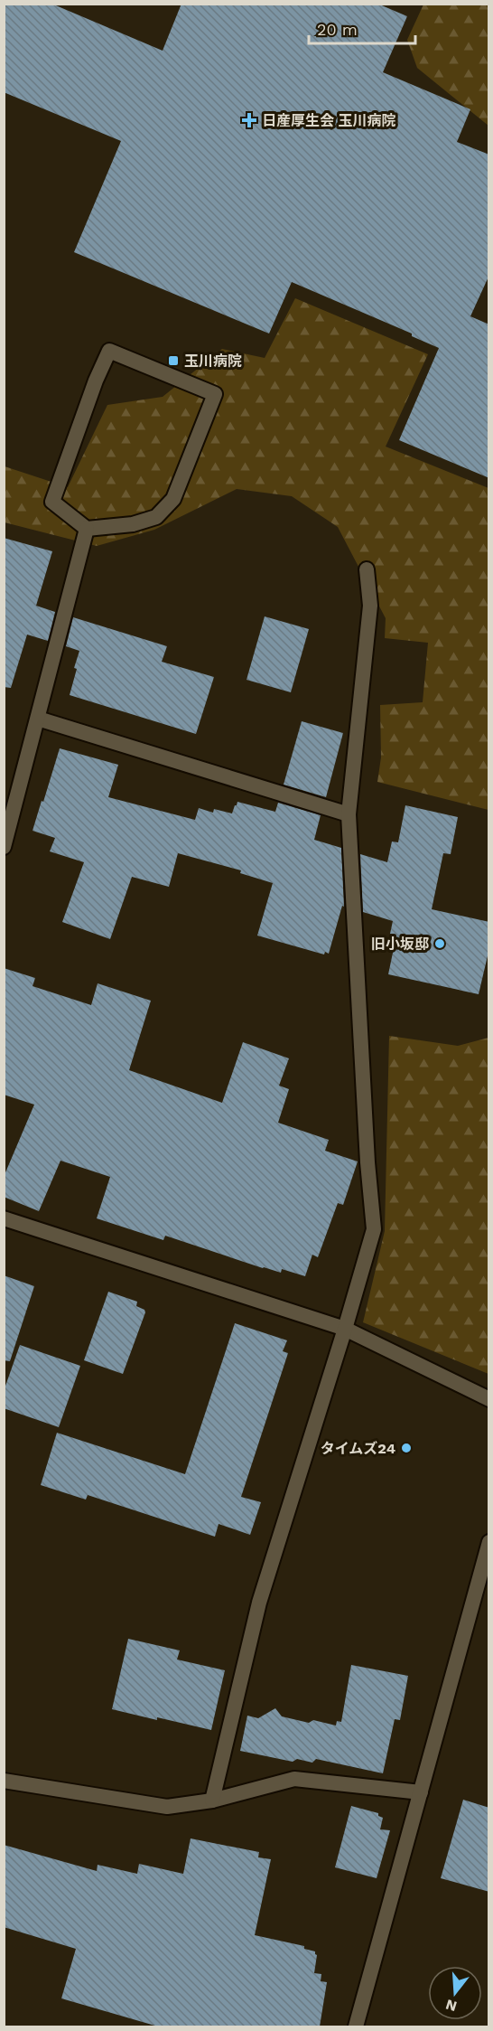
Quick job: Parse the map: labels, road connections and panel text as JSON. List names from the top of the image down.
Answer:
{
  "places": {
    "health": ["日産厚生会 玉川病院"],
    "transit": ["玉川病院"],
    "other": ["旧小坂邸", "タイムズ24"]
  },
  "scale_bar": "20 m",
  "north": "bottom"
}
